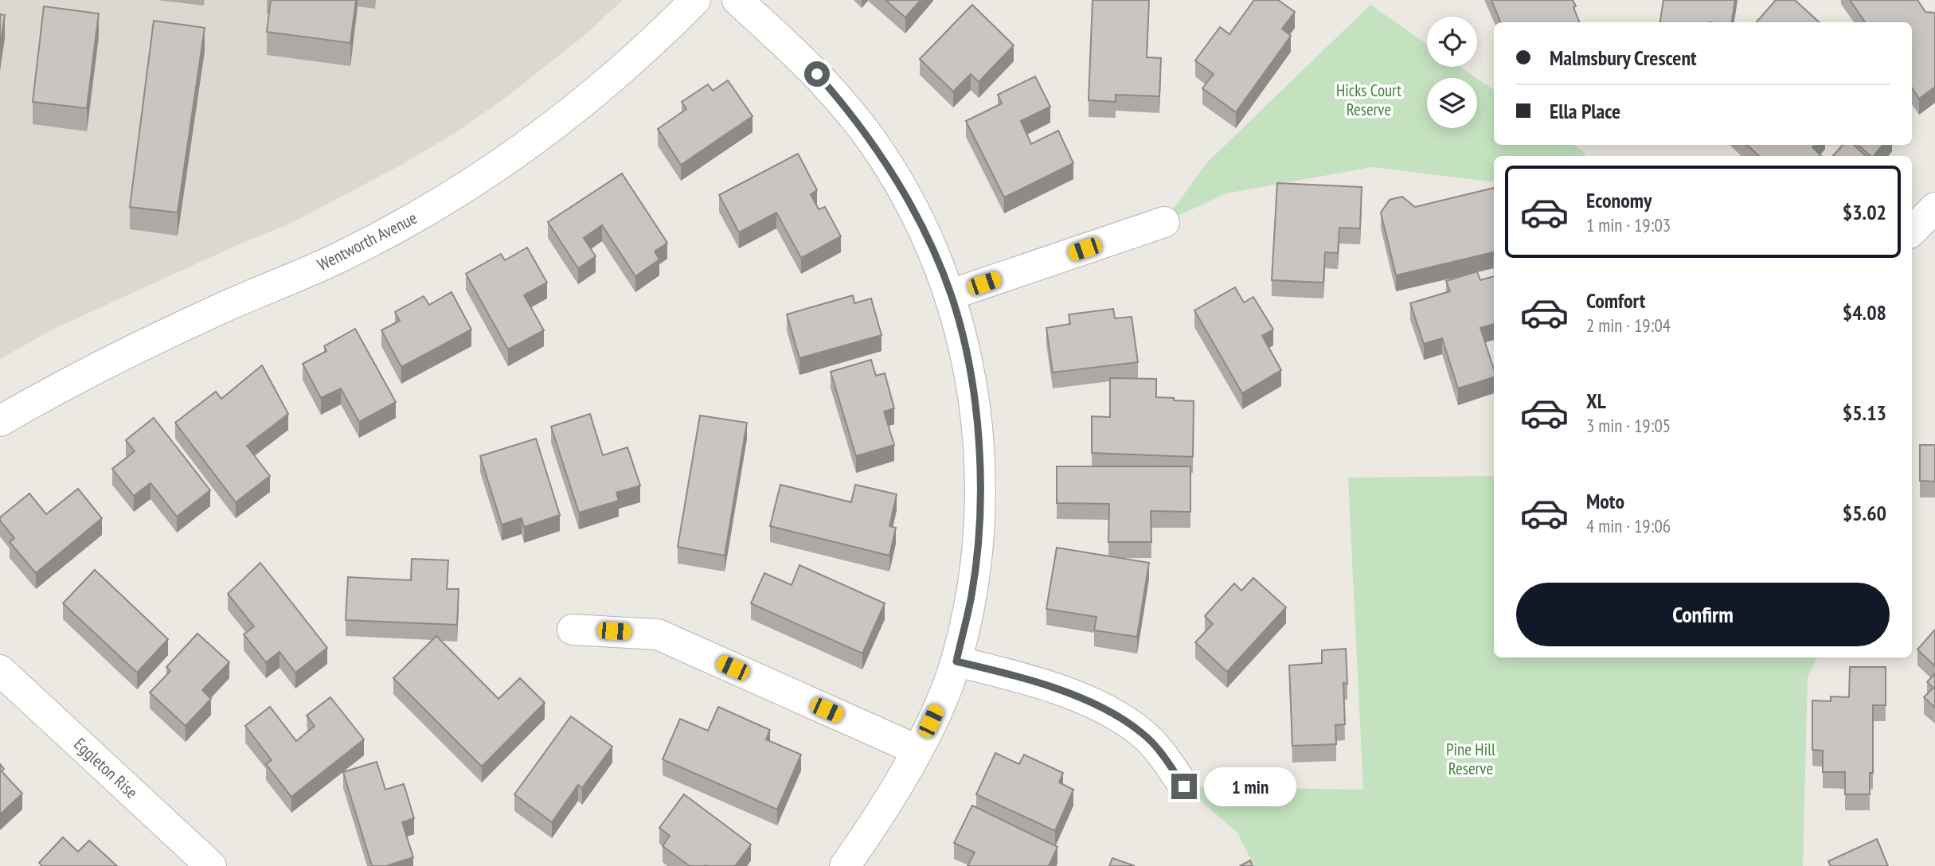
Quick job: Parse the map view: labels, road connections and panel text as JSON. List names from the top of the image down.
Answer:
{
  "streets": {
    "street": ["Wentworth Avenue", "Eggleton Rise"]
  },
  "parks": ["Hicks Court Reserve", "Pine Hill Reserve"],
  "page": {
    "banner": ["Malmsbury Crescent", "Ella Place"],
    "list": [
      {
        "name": "Economy",
        "note": "1 min · 19:03",
        "value": "$3.02"
      },
      {
        "name": "Comfort",
        "note": "2 min · 19:04",
        "value": "$4.08"
      },
      {
        "name": "XL",
        "note": "3 min · 19:05",
        "value": "$5.13"
      },
      {
        "name": "Moto",
        "note": "4 min · 19:06",
        "value": "$5.60"
      }
    ],
    "buttons": "Confirm",
    "bubble": "1 min"
  }
}
